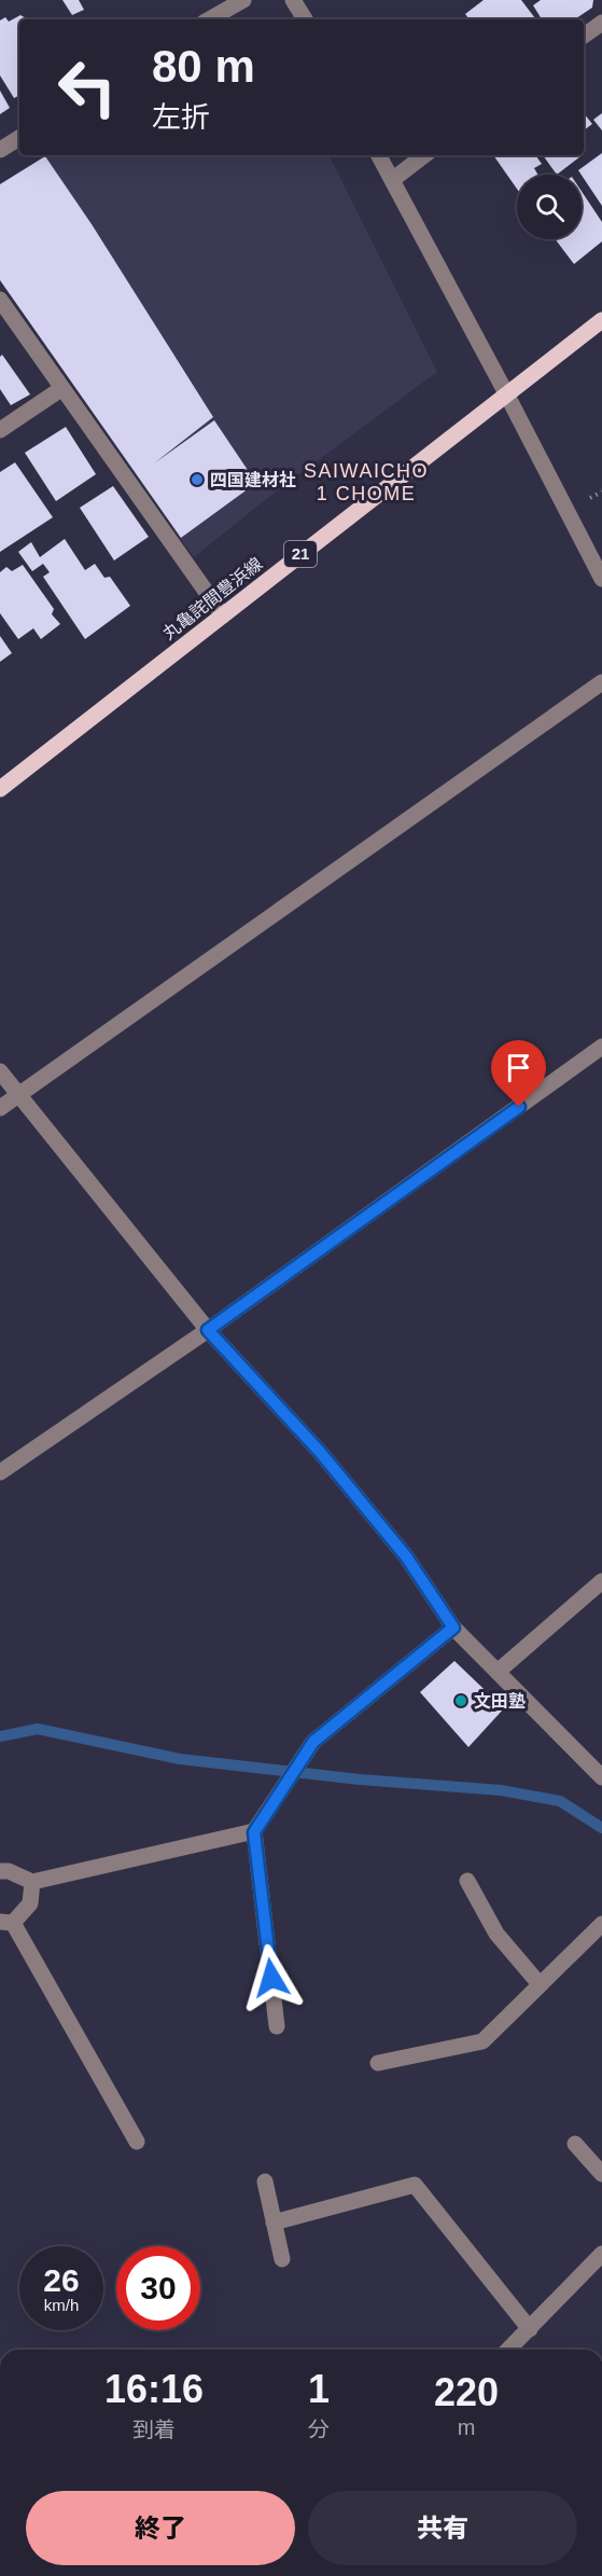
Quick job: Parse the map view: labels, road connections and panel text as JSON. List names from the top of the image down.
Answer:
{
  "streets": {
    "main road": ["21", "丸亀詫間豊浜線"]
  },
  "districts": ["SAIWAICHO 1 CHOME"],
  "places": ["四国建材社", "文田塾"],
  "page": {
    "turn": ["80 m", "左折"],
    "speed": "26 km/h",
    "limit": "30",
    "eta": [
      "16:16",
      "到着",
      "1",
      "分",
      "220",
      "m"
    ],
    "buttons": ["終了", "共有"]
  }
}
